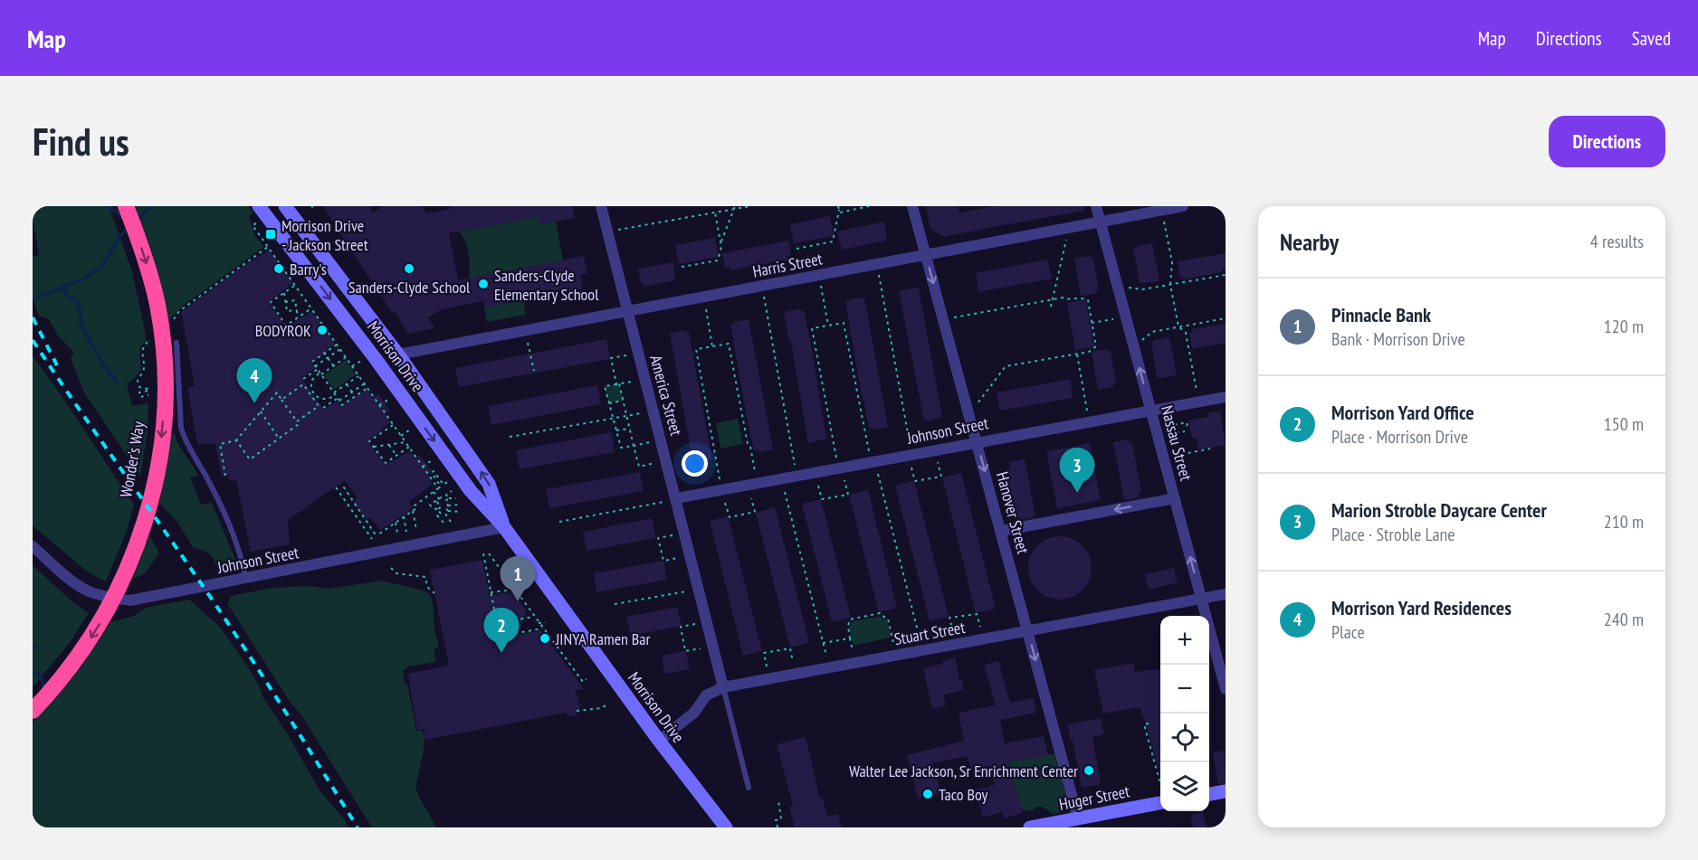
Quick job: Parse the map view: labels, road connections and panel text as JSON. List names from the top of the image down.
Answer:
{
  "streets": {
    "main road": ["Morrison Drive", "Huger Street"],
    "street": [
      "Harris Street",
      "America Street",
      "Johnson Street",
      "Nassau Street",
      "Hanover Street",
      "Stuart Street"
    ]
  },
  "crossings": [
    ["Harris Street", "Morrison Drive"],
    ["Harris Street", "America Street"],
    ["Harris Street", "Nassau Street"],
    ["Harris Street", "Hanover Street"],
    ["Morrison Drive", "Johnson Street"],
    ["Morrison Drive", "Stuart Street"],
    ["America Street", "Johnson Street"],
    ["America Street", "Stuart Street"],
    ["Johnson Street", "Nassau Street"],
    ["Johnson Street", "Hanover Street"],
    ["Nassau Street", "Stuart Street"],
    ["Hanover Street", "Stuart Street"],
    ["Hanover Street", "Huger Street"]
  ],
  "one_way": ["Nassau Street", "Hanover Street"],
  "places": {
    "transit": ["Morrison Drive - Jackson Street"],
    "other": [
      "Barry's",
      "Sanders-Clyde School",
      "Sanders-Clyde Elementary School",
      "BODYROK",
      "JINYA Ramen Bar",
      "Walter Lee Jackson, Sr Enrichment Center",
      "Taco Boy"
    ]
  },
  "page": {
    "header": "Map",
    "nav": ["Map", "Directions", "Saved"],
    "buttons": "Directions",
    "title": "Find us",
    "heading": ["Nearby", "4 results"],
    "list": [
      {
        "mark": "1",
        "name": "Pinnacle Bank",
        "note": "Bank · Morrison Drive",
        "value": "120 m"
      },
      {
        "mark": "2",
        "name": "Morrison Yard Office",
        "note": "Place · Morrison Drive",
        "value": "150 m"
      },
      {
        "mark": "3",
        "name": "Marion Stroble Daycare Center",
        "note": "Place · Stroble Lane",
        "value": "210 m"
      },
      {
        "mark": "4",
        "name": "Morrison Yard Residences",
        "note": "Place",
        "value": "240 m"
      }
    ],
    "pins": [
      "4",
      "3",
      "1",
      "2"
    ],
    "map_buttons": ["+", "−"]
  }
}
